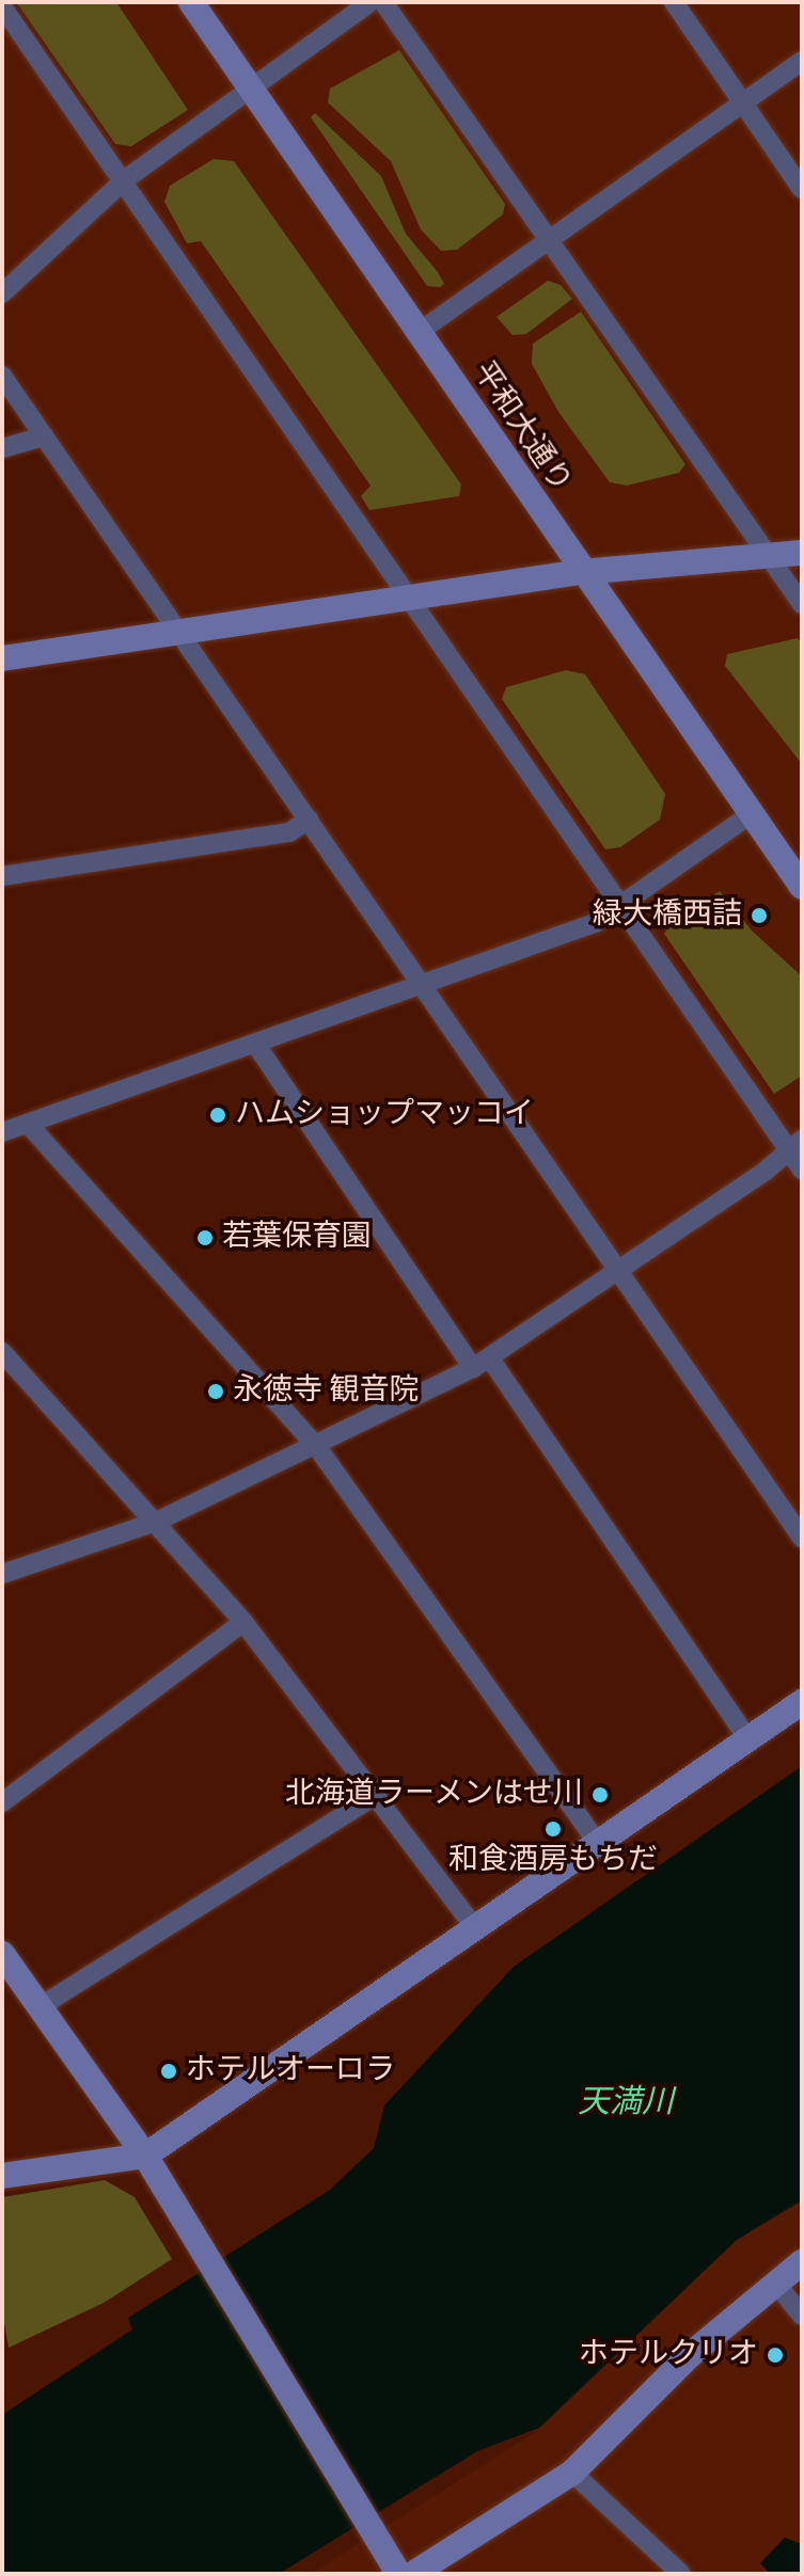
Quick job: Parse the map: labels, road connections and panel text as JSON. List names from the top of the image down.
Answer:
{
  "streets": {
    "street": ["平和大通り"]
  },
  "water": ["天満川"],
  "places": [
    "緑大橋西詰",
    "ハムショップマッコイ",
    "若葉保育園",
    "永徳寺 観音院",
    "北海道ラーメンはせ川",
    "和食酒房もちだ",
    "ホテルオーロラ",
    "ホテルクリオ"
  ]
}
